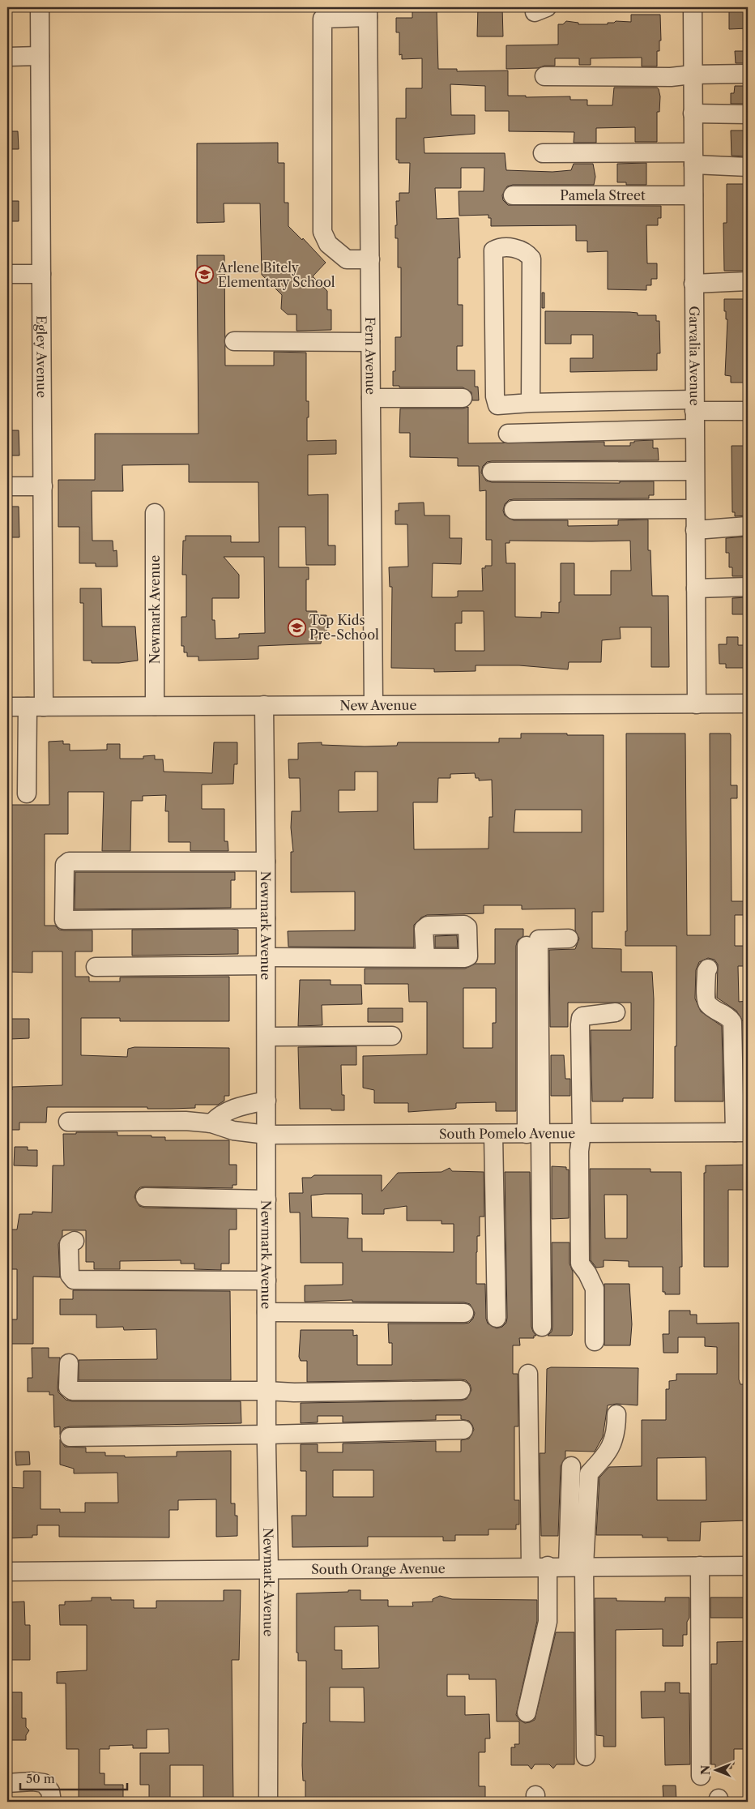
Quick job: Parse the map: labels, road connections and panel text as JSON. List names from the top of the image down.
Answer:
{
  "streets": {
    "street": [
      "Pamela Street",
      "Fern Avenue",
      "Garvalia Avenue",
      "Egley Avenue",
      "Newmark Avenue",
      "New Avenue",
      "South Pomelo Avenue",
      "South Orange Avenue"
    ]
  },
  "crossings": [
    ["Pamela Street", "Garvalia Avenue"],
    ["Fern Avenue", "New Avenue"],
    ["Garvalia Avenue", "New Avenue"],
    ["Egley Avenue", "New Avenue"],
    ["Newmark Avenue", "New Avenue"],
    ["Newmark Avenue", "South Pomelo Avenue"],
    ["Newmark Avenue", "South Orange Avenue"]
  ],
  "places": {
    "school or university": ["Arlene Bitely Elementary School", "Top Kids Pre-School"]
  },
  "scale_bar": "50 m",
  "north": "left"
}
